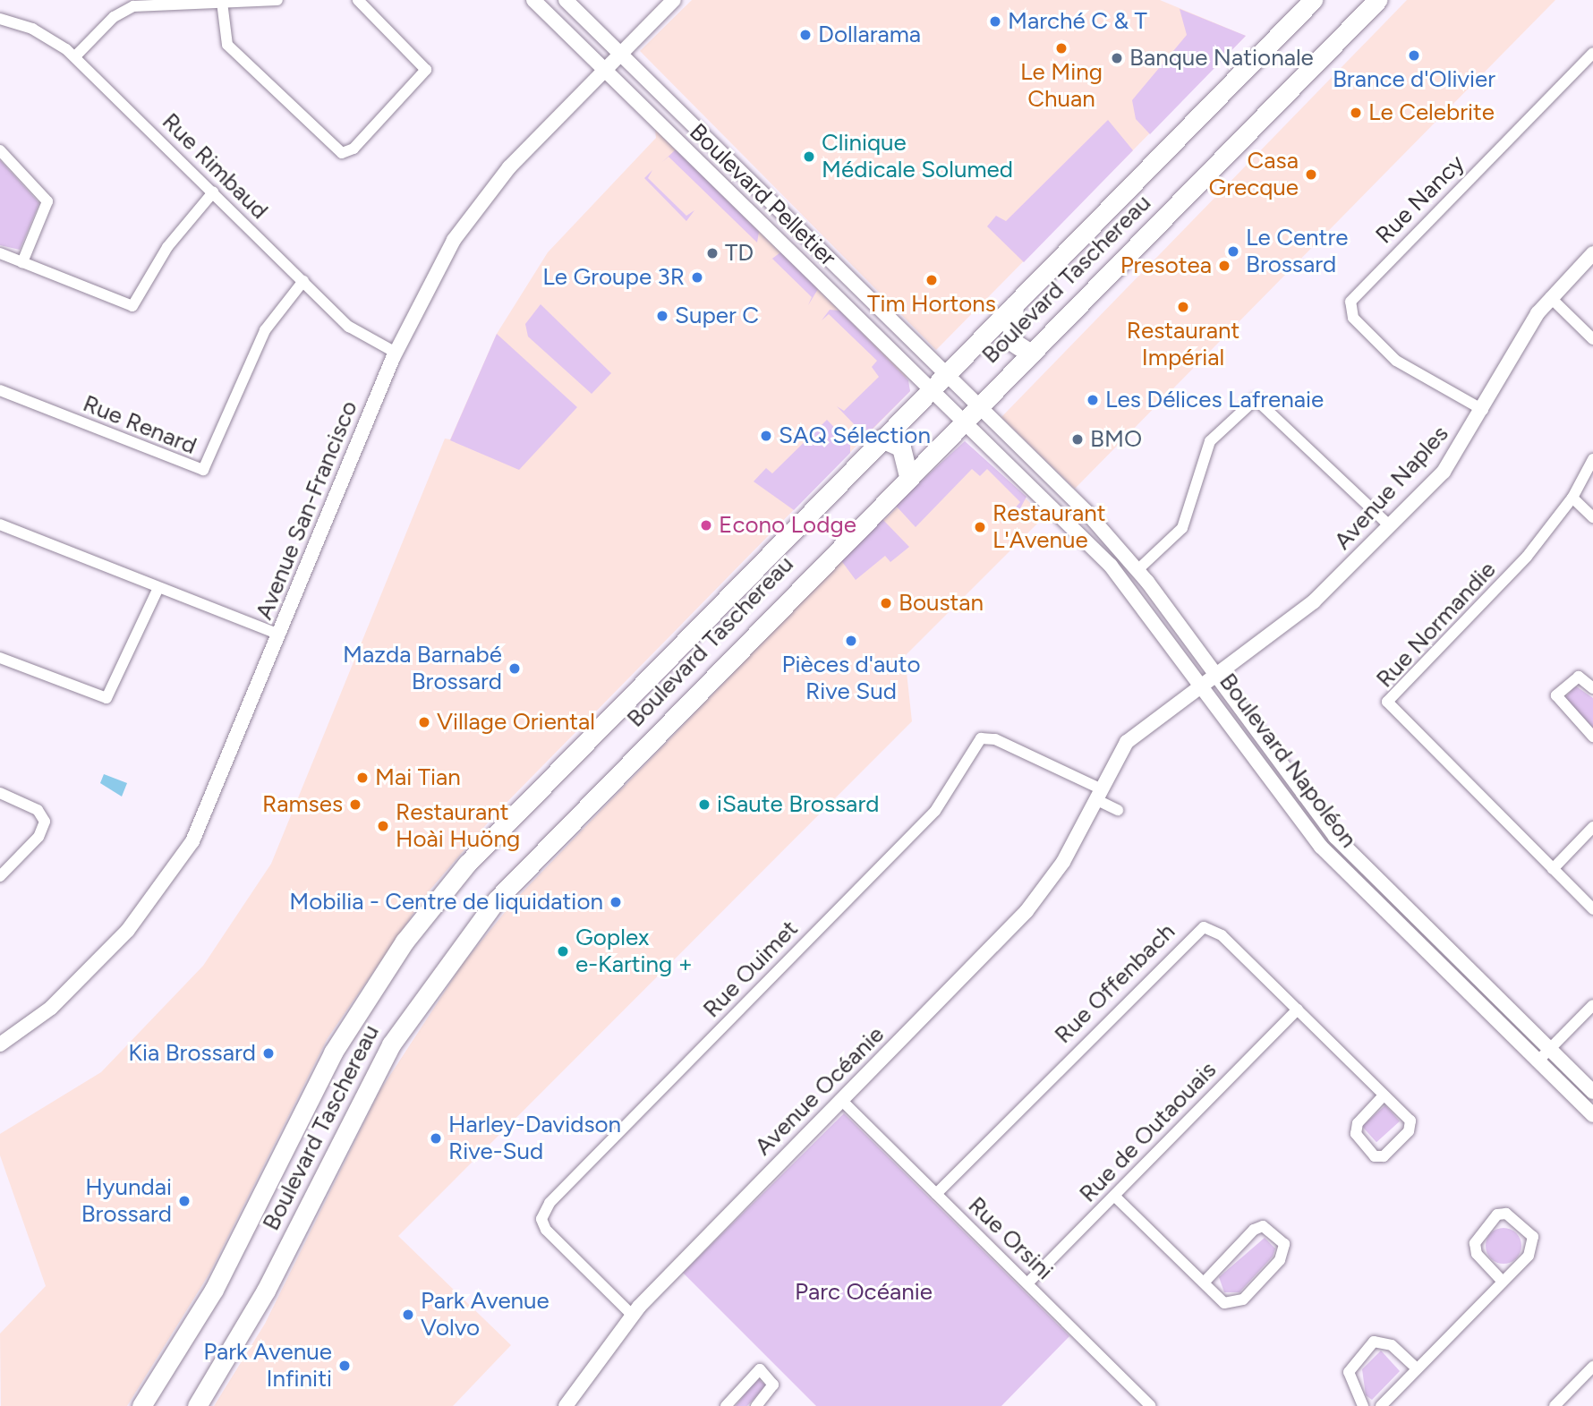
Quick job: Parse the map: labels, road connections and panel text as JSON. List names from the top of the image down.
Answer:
{
  "streets": {
    "main road": ["Boulevard Taschereau"],
    "street": [
      "Rue Rimbaud",
      "Boulevard Pelletier",
      "Rue Nancy",
      "Rue Renard",
      "Avenue Naples",
      "Avenue San-Francisco",
      "Rue Normandie",
      "Boulevard Napoléon",
      "Rue Ouimet",
      "Rue Offenbach",
      "Avenue Océanie",
      "Rue de Outaouais",
      "Rue Orsini"
    ]
  },
  "crossings": [
    ["Rue Rimbaud", "Rue Renard"],
    ["Rue Rimbaud", "Avenue San-Francisco"],
    ["Boulevard Pelletier", "Boulevard Taschereau"],
    ["Boulevard Pelletier", "Avenue San-Francisco"],
    ["Boulevard Pelletier", "Boulevard Napoléon"],
    ["Rue Nancy", "Avenue Naples"],
    ["Boulevard Taschereau", "Boulevard Napoléon"],
    ["Avenue Naples", "Boulevard Napoléon"],
    ["Avenue Naples", "Avenue Océanie"],
    ["Boulevard Napoléon", "Avenue Océanie"],
    ["Rue Ouimet", "Avenue Océanie"],
    ["Rue Offenbach", "Rue de Outaouais"],
    ["Rue Offenbach", "Rue Orsini"],
    ["Avenue Océanie", "Rue Orsini"],
    ["Rue de Outaouais", "Rue Orsini"]
  ],
  "parks": ["Parc Océanie"],
  "places": [
    "Marché C & T",
    "Dollarama",
    "Le Ming Chuan",
    "Brance d'Olivier",
    "Banque Nationale",
    "Le Celebrite",
    "Clinique Médicale Solumed",
    "Casa Grecque",
    "Le Centre Brossard",
    "TD",
    "Presotea",
    "Le Groupe 3R",
    "Tim Hortons",
    "Restaurant Impérial",
    "Super C",
    "Les Délices Lafrenaie",
    "SAQ Sélection",
    "BMO",
    "Econo Lodge",
    "Restaurant L'Avenue",
    "Boustan",
    "Pièces d'auto Rive Sud",
    "Mazda Barnabé Brossard",
    "Village Oriental",
    "Mai Tian",
    "Ramses",
    "iSaute Brossard",
    "Restaurant Hoài Huöng",
    "Mobilia - Centre de liquidation",
    "Goplex e-Karting +",
    "Kia Brossard",
    "Harley-Davidson Rive-Sud",
    "Hyundai Brossard",
    "Park Avenue Volvo",
    "Park Avenue Infiniti"
  ]
}
